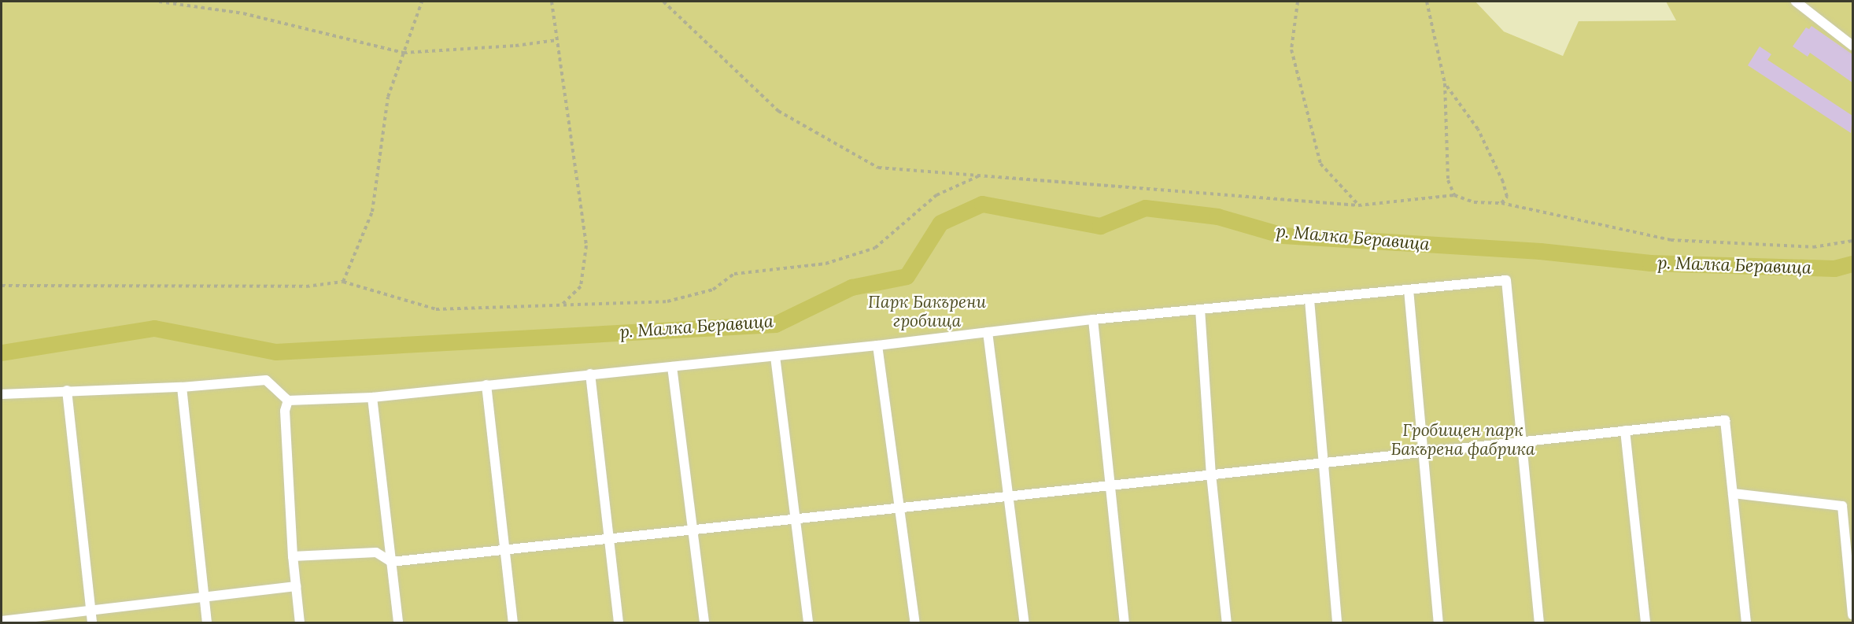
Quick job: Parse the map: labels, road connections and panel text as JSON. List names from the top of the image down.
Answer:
{
  "water": ["р. Малка Беравица"],
  "parks": ["Парк Бакърени гробища", "Гробищен парк Бакърена фабрика"]
}
